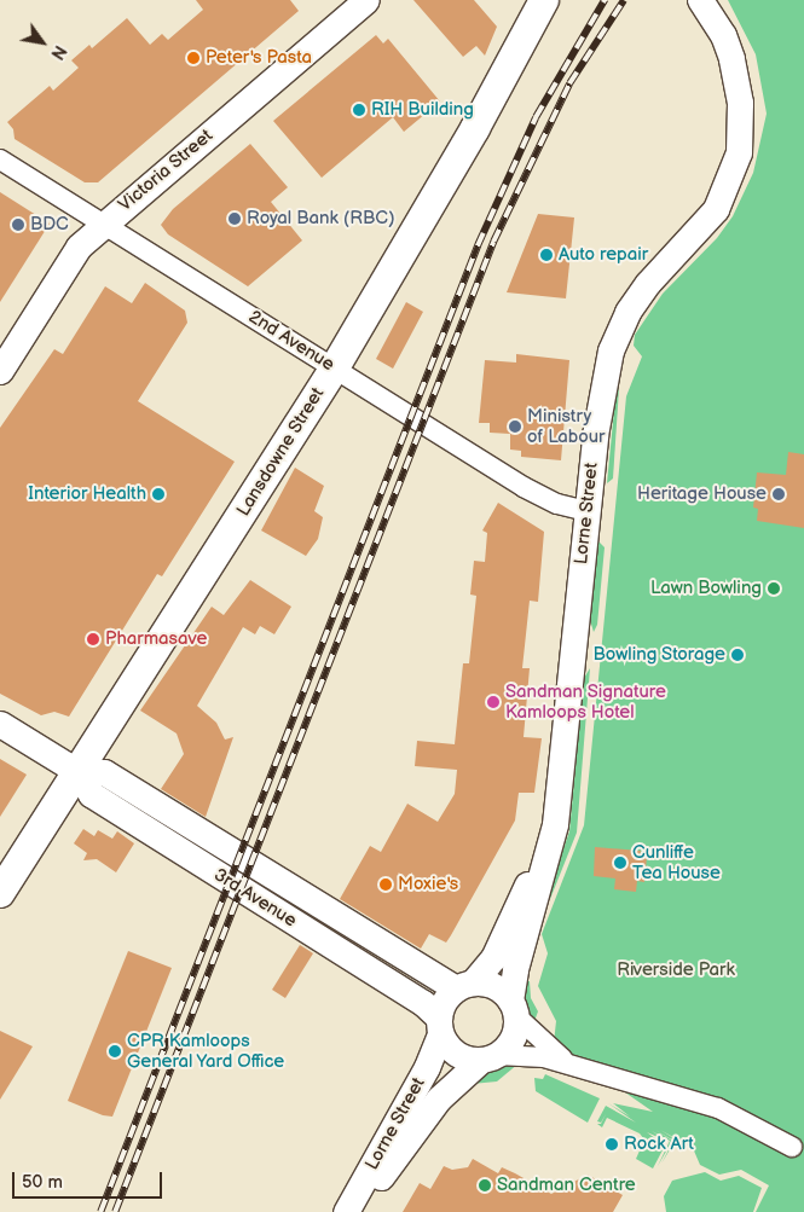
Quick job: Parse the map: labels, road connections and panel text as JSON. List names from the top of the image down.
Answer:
{
  "streets": {
    "main road": ["Lansdowne Street"],
    "street": [
      "Victoria Street",
      "2nd Avenue",
      "Lorne Street",
      "3rd Avenue"
    ]
  },
  "crossings": [
    ["Victoria Street", "2nd Avenue"],
    ["2nd Avenue", "Lansdowne Street"],
    ["2nd Avenue", "Lorne Street"],
    ["Lansdowne Street", "3rd Avenue"],
    ["Lorne Street", "3rd Avenue"]
  ],
  "parks": ["Riverside Park"],
  "places": [
    "Peter's Pasta",
    "RIH Building",
    "Royal Bank (RBC)",
    "BDC",
    "Auto repair",
    "Ministry of Labour",
    "Interior Health",
    "Heritage House",
    "Lawn Bowling",
    "Pharmasave",
    "Bowling Storage",
    "Sandman Signature Kamloops Hotel",
    "Cunliffe Tea House",
    "Moxie's",
    "CPR Kamloops General Yard Office",
    "Rock Art",
    "Sandman Centre"
  ],
  "scale_bar": "50 m",
  "north": "bottom right"
}
